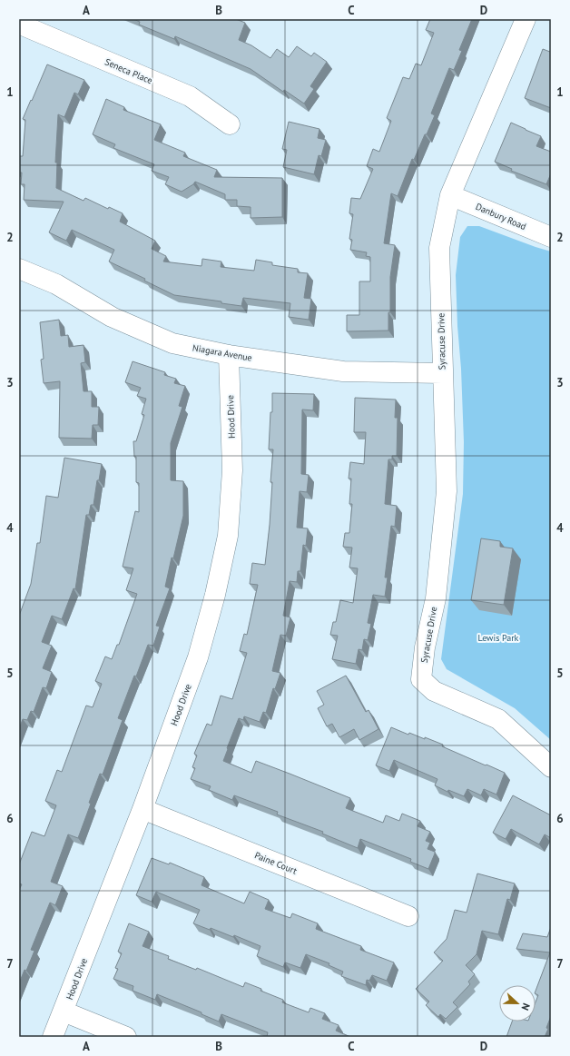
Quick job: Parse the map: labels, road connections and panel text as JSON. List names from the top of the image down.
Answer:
{
  "streets": {
    "street": [
      "Seneca Place",
      "Danbury Road",
      "Syracuse Drive",
      "Niagara Avenue",
      "Hood Drive",
      "Paine Court"
    ]
  },
  "crossings": [
    ["Danbury Road", "Syracuse Drive"],
    ["Syracuse Drive", "Niagara Avenue"],
    ["Niagara Avenue", "Hood Drive"],
    ["Hood Drive", "Paine Court"]
  ],
  "parks": ["Lewis Park"],
  "north": "right",
  "grid": {
    "columns": [
      "A",
      "B",
      "C",
      "D"
    ],
    "rows": [
      "1",
      "2",
      "3",
      "4",
      "5",
      "6",
      "7"
    ]
  }
}
